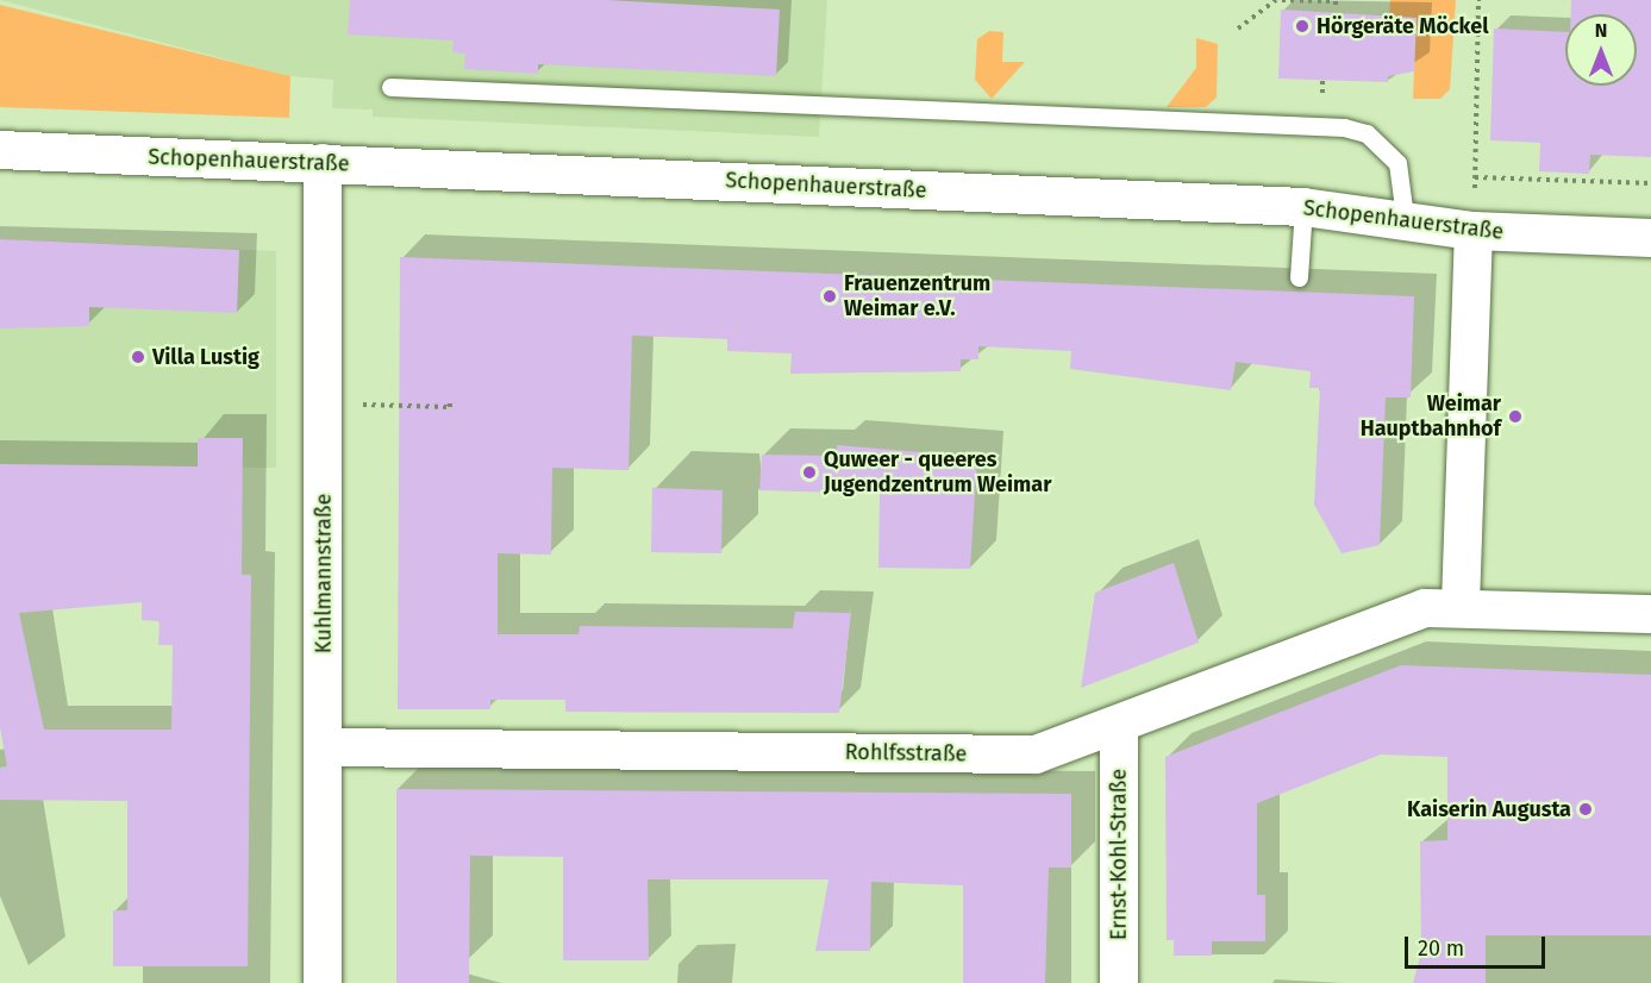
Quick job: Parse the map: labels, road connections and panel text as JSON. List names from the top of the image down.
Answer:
{
  "streets": {
    "street": [
      "Schopenhauerstraße",
      "Kuhlmannstraße",
      "Rohlfsstraße",
      "Ernst-Kohl-Straße"
    ]
  },
  "crossings": [
    ["Schopenhauerstraße", "Kuhlmannstraße"],
    ["Kuhlmannstraße", "Rohlfsstraße"],
    ["Rohlfsstraße", "Ernst-Kohl-Straße"]
  ],
  "places": [
    "Hörgeräte Möckel",
    "Frauenzentrum Weimar e.V.",
    "Villa Lustig",
    "Weimar Hauptbahnhof",
    "Quweer - queeres Jugendzentrum Weimar",
    "Kaiserin Augusta"
  ],
  "scale_bar": "20 m",
  "north": "top"
}
